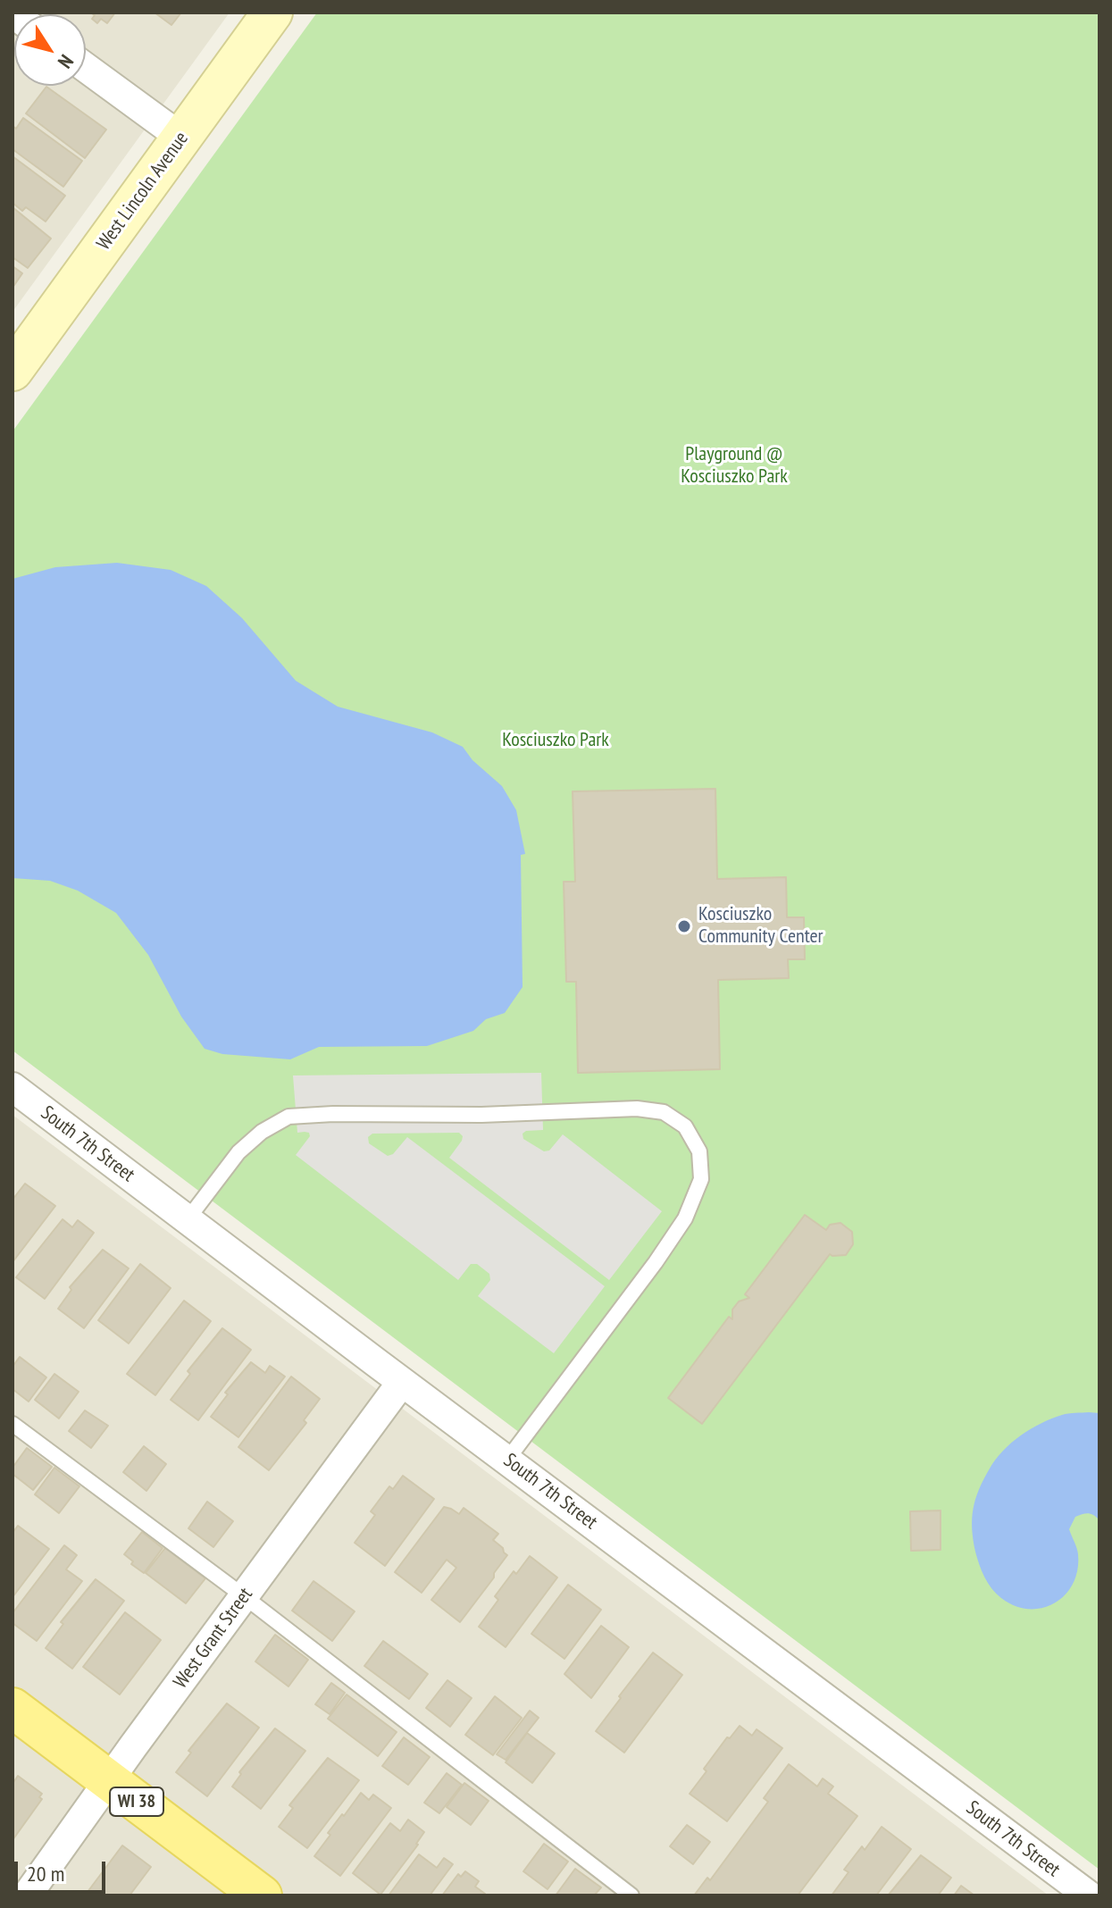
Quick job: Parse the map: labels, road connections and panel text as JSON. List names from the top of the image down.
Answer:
{
  "streets": {
    "main road": ["West Lincoln Avenue", "WI 38"],
    "street": ["South 7th Street", "West Grant Street"]
  },
  "crossings": [
    ["South 7th Street", "West Grant Street"],
    ["West Grant Street", "WI 38"]
  ],
  "parks": ["Playground @ Kosciuszko Park", "Kosciuszko Park"],
  "places": ["Kosciuszko Community Center"],
  "scale_bar": "20 m",
  "north": "bottom right"
}
